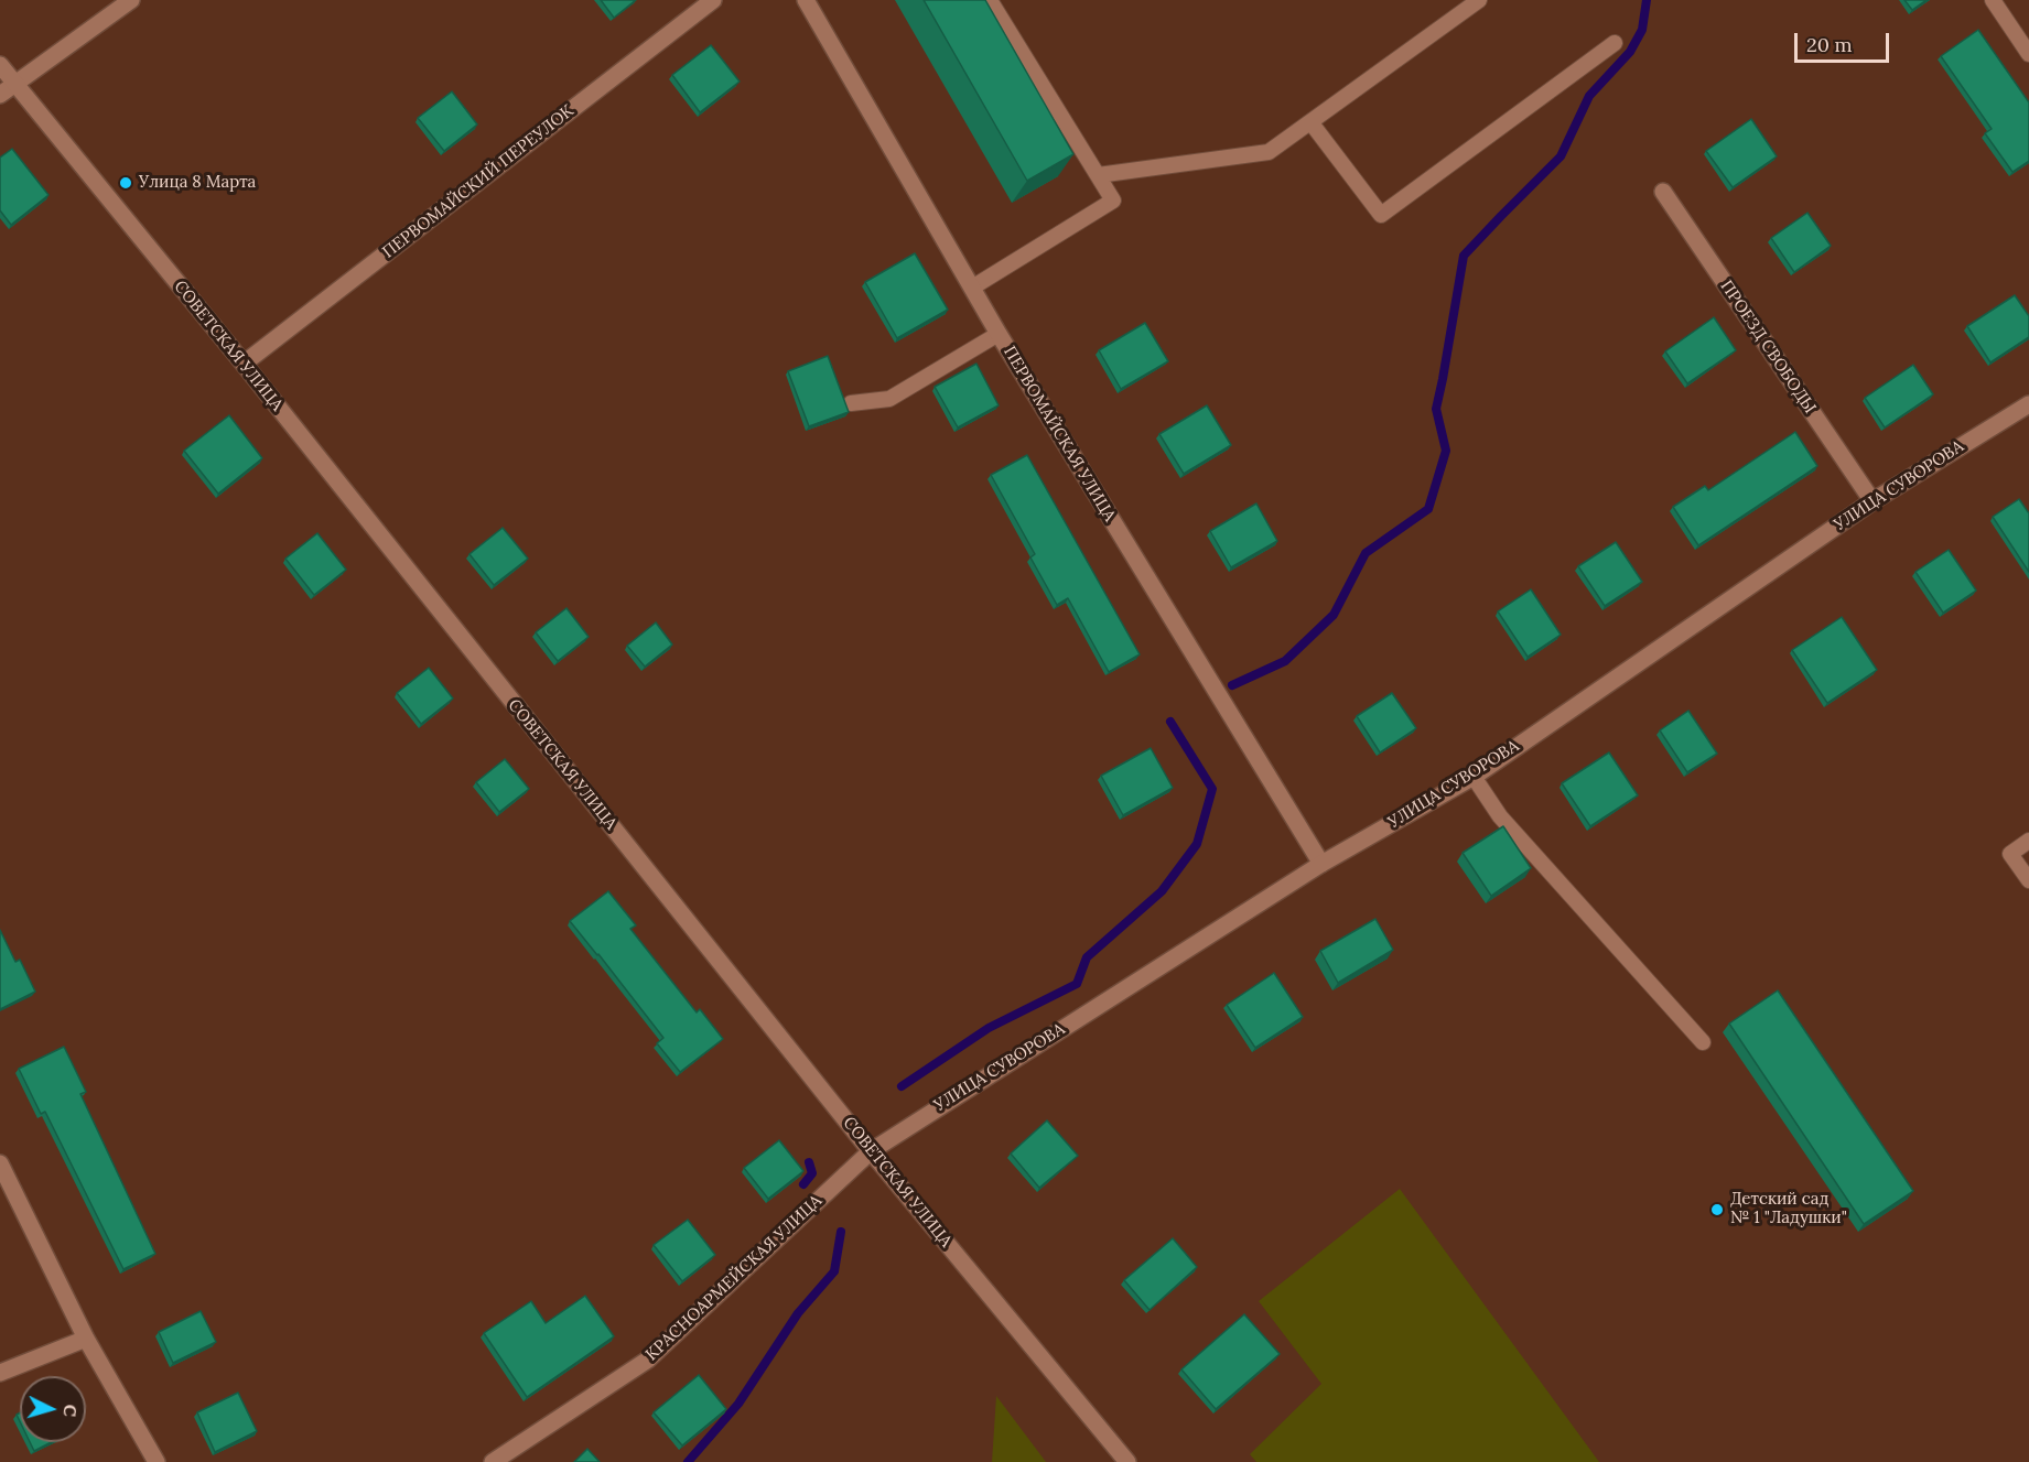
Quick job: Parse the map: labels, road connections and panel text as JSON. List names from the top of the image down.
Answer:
{
  "streets": {
    "street": [
      "ПЕРВОМАЙСКИЙ ПЕРЕУЛОК",
      "СОВЕТСКАЯ УЛИЦА",
      "ПРОЕЗД СВОБОДЫ",
      "ПЕРВОМАЙСКАЯ УЛИЦА",
      "УЛИЦА СУВОРОВА",
      "КРАСНОАРМЕЙСКАЯ УЛИЦА"
    ]
  },
  "crossings": [
    ["ПЕРВОМАЙСКИЙ ПЕРЕУЛОК", "СОВЕТСКАЯ УЛИЦА"],
    ["СОВЕТСКАЯ УЛИЦА", "УЛИЦА СУВОРОВА"],
    ["СОВЕТСКАЯ УЛИЦА", "КРАСНОАРМЕЙСКАЯ УЛИЦА"],
    ["ПРОЕЗД СВОБОДЫ", "УЛИЦА СУВОРОВА"],
    ["ПЕРВОМАЙСКАЯ УЛИЦА", "УЛИЦА СУВОРОВА"],
    ["УЛИЦА СУВОРОВА", "КРАСНОАРМЕЙСКАЯ УЛИЦА"]
  ],
  "places": ["Улица 8 Марта", "Детский сад № 1 \"Ладушки\""],
  "scale_bar": "20 m",
  "north": "right"
}
